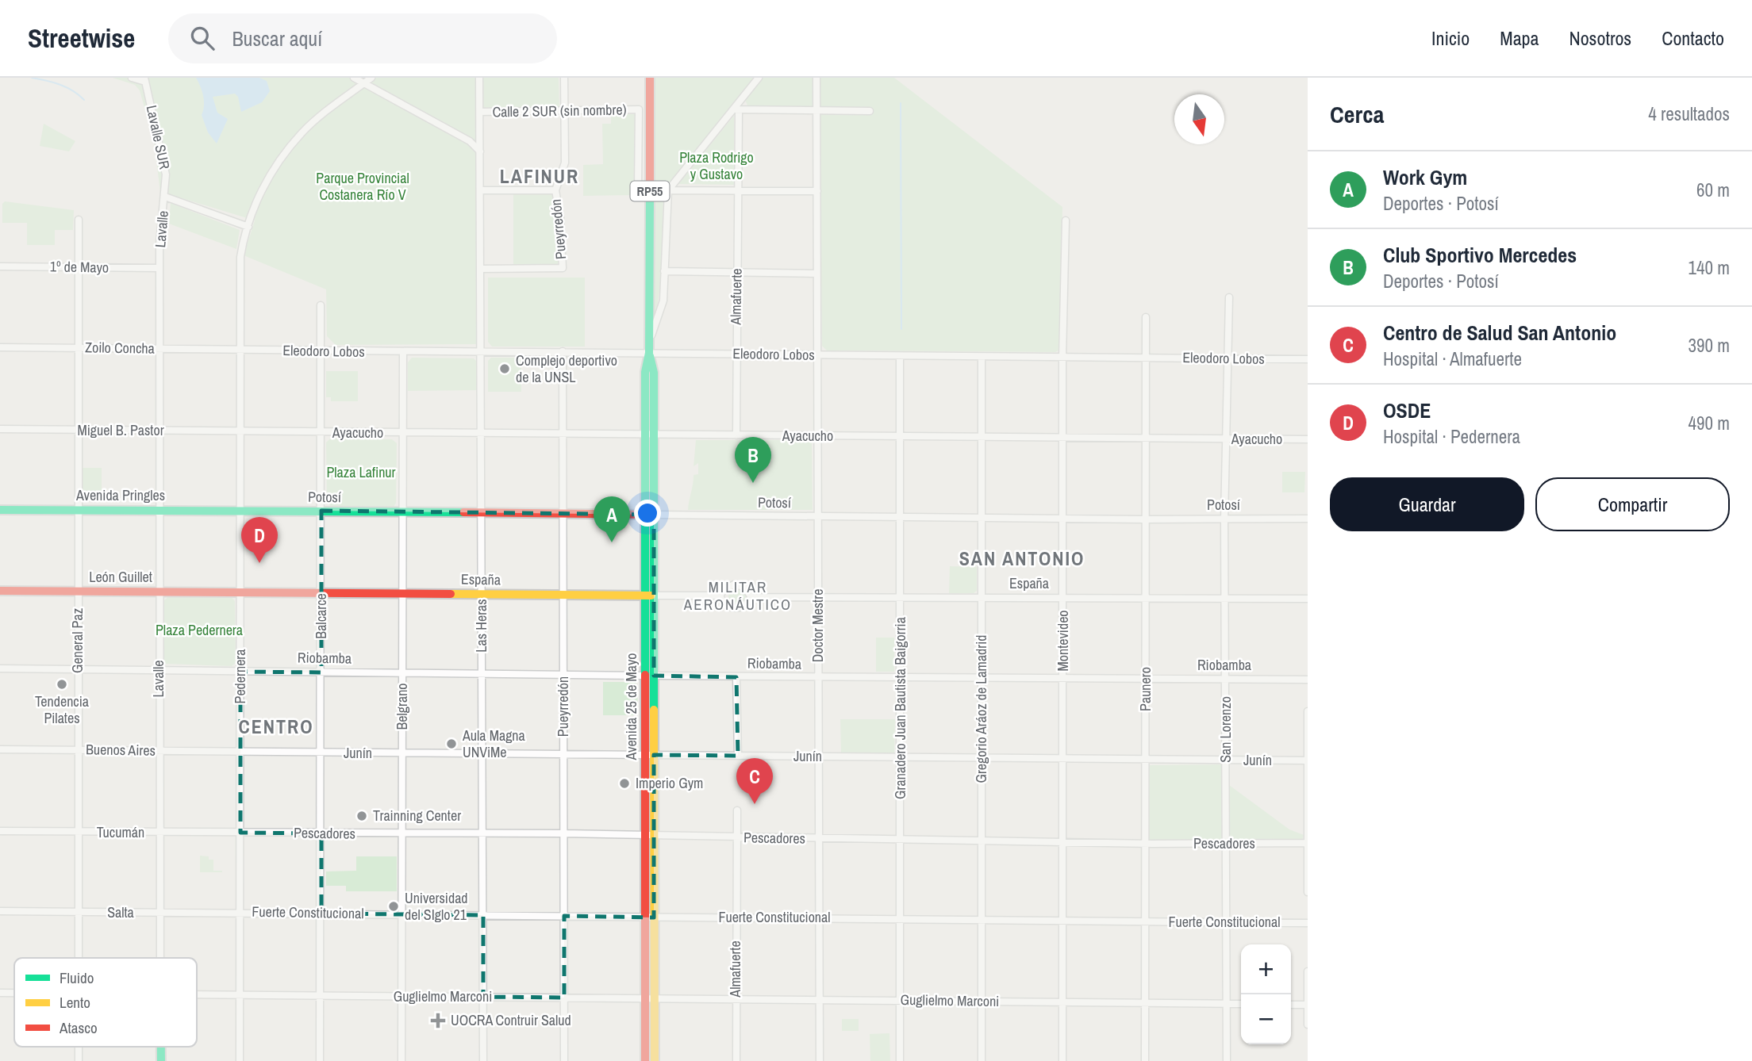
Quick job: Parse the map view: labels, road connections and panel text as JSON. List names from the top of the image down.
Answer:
{
  "streets": {
    "main road": [
      "RP55",
      "Avenida Pringles",
      "Potosí",
      "León Guillet",
      "España",
      "Avenida 25 de Mayo"
    ],
    "street": [
      "Calle 2 SUR (sin nombre)",
      "Lavalle SUR",
      "Lavalle",
      "Pueyrredón",
      "1º de Mayo",
      "Almafuerte",
      "Zoilo Concha",
      "Eleodoro Lobos",
      "Miguel B. Pastor",
      "Ayacucho",
      "Balcarce",
      "Las Heras",
      "Doctor Mestre",
      "General Paz",
      "Montevideo",
      "Riobamba",
      "Pedernera",
      "Paunero",
      "Belgrano",
      "Granadero Juan Bautista Baigorria",
      "Gregorio Aráoz de Lamadrid",
      "San Lorenzo",
      "Buenos Aires",
      "Junín",
      "Tucumán",
      "Pescadores",
      "Salta",
      "Fuerte Constitucional",
      "Guglielmo Marconi"
    ]
  },
  "crossings": [
    ["Calle 2 SUR (sin nombre)", "Las Heras"],
    ["Lavalle SUR", "Lavalle"],
    ["Lavalle", "1º de Mayo"],
    ["Lavalle", "Zoilo Concha"],
    ["Lavalle", "Miguel B. Pastor"],
    ["Lavalle", "Avenida Pringles"],
    ["Lavalle", "León Guillet"],
    ["Lavalle", "Riobamba"],
    ["Lavalle", "Buenos Aires"],
    ["Lavalle", "Tucumán"],
    ["Lavalle", "Salta"],
    ["Pueyrredón", "Eleodoro Lobos"],
    ["Pueyrredón", "Ayacucho"],
    ["Pueyrredón", "Potosí"],
    ["Pueyrredón", "España"],
    ["Pueyrredón", "Las Heras"],
    ["Pueyrredón", "Riobamba"],
    ["Pueyrredón", "Junín"],
    ["Pueyrredón", "Pescadores"],
    ["Pueyrredón", "Fuerte Constitucional"],
    ["Pueyrredón", "Guglielmo Marconi"],
    ["1º de Mayo", "General Paz"],
    ["Almafuerte", "Eleodoro Lobos"],
    ["Almafuerte", "Ayacucho"],
    ["Almafuerte", "Pescadores"],
    ["Almafuerte", "Fuerte Constitucional"],
    ["Almafuerte", "Guglielmo Marconi"],
    ["Zoilo Concha", "Eleodoro Lobos"],
    ["Zoilo Concha", "General Paz"],
    ["Zoilo Concha", "Pedernera"],
    ["Eleodoro Lobos", "Balcarce"],
    ["Eleodoro Lobos", "Las Heras"],
    ["Eleodoro Lobos", "Doctor Mestre"],
    ["Eleodoro Lobos", "Montevideo"],
    ["Eleodoro Lobos", "Pedernera"],
    ["Eleodoro Lobos", "Paunero"],
    ["Eleodoro Lobos", "Belgrano"],
    ["Eleodoro Lobos", "Avenida 25 de Mayo"],
    ["Eleodoro Lobos", "Granadero Juan Bautista Baigorria"],
    ["Eleodoro Lobos", "Gregorio Aráoz de Lamadrid"],
    ["Eleodoro Lobos", "San Lorenzo"],
    ["Miguel B. Pastor", "Ayacucho"],
    ["Miguel B. Pastor", "General Paz"],
    ["Miguel B. Pastor", "Pedernera"],
    ["Ayacucho", "Balcarce"],
    ["Ayacucho", "Las Heras"],
    ["Ayacucho", "Doctor Mestre"],
    ["Ayacucho", "Montevideo"],
    ["Ayacucho", "Pedernera"],
    ["Ayacucho", "Paunero"],
    ["Ayacucho", "Belgrano"],
    ["Ayacucho", "Avenida 25 de Mayo"],
    ["Ayacucho", "Granadero Juan Bautista Baigorria"],
    ["Ayacucho", "Gregorio Aráoz de Lamadrid"],
    ["Ayacucho", "San Lorenzo"],
    ["Avenida Pringles", "Potosí"],
    ["Avenida Pringles", "General Paz"],
    ["Avenida Pringles", "Pedernera"],
    ["Potosí", "Balcarce"],
    ["Potosí", "Las Heras"],
    ["Potosí", "Doctor Mestre"],
    ["Potosí", "Montevideo"],
    ["Potosí", "Pedernera"],
    ["Potosí", "Paunero"],
    ["Potosí", "Belgrano"],
    ["Potosí", "Avenida 25 de Mayo"],
    ["Potosí", "Granadero Juan Bautista Baigorria"],
    ["Potosí", "Gregorio Aráoz de Lamadrid"],
    ["Potosí", "San Lorenzo"],
    ["León Guillet", "España"],
    ["León Guillet", "General Paz"],
    ["León Guillet", "Pedernera"],
    ["España", "Balcarce"],
    ["España", "Las Heras"],
    ["España", "Doctor Mestre"],
    ["España", "Montevideo"],
    ["España", "Pedernera"],
    ["España", "Paunero"],
    ["España", "Belgrano"],
    ["España", "Avenida 25 de Mayo"],
    ["España", "Granadero Juan Bautista Baigorria"],
    ["España", "Gregorio Aráoz de Lamadrid"],
    ["España", "San Lorenzo"],
    ["Balcarce", "Riobamba"],
    ["Balcarce", "Junín"],
    ["Balcarce", "Pescadores"],
    ["Balcarce", "Fuerte Constitucional"],
    ["Balcarce", "Guglielmo Marconi"],
    ["Las Heras", "Riobamba"],
    ["Las Heras", "Junín"],
    ["Las Heras", "Pescadores"],
    ["Las Heras", "Fuerte Constitucional"],
    ["Las Heras", "Guglielmo Marconi"],
    ["Doctor Mestre", "Riobamba"],
    ["Doctor Mestre", "Junín"],
    ["Doctor Mestre", "Pescadores"],
    ["Doctor Mestre", "Fuerte Constitucional"],
    ["Doctor Mestre", "Guglielmo Marconi"],
    ["General Paz", "Riobamba"],
    ["General Paz", "Buenos Aires"],
    ["General Paz", "Tucumán"],
    ["General Paz", "Salta"],
    ["Montevideo", "Riobamba"],
    ["Montevideo", "Junín"],
    ["Montevideo", "Pescadores"],
    ["Montevideo", "Fuerte Constitucional"],
    ["Montevideo", "Guglielmo Marconi"],
    ["Riobamba", "Pedernera"],
    ["Riobamba", "Paunero"],
    ["Riobamba", "Belgrano"],
    ["Riobamba", "Avenida 25 de Mayo"],
    ["Riobamba", "Granadero Juan Bautista Baigorria"],
    ["Riobamba", "Gregorio Aráoz de Lamadrid"],
    ["Riobamba", "San Lorenzo"],
    ["Pedernera", "Buenos Aires"],
    ["Pedernera", "Junín"],
    ["Pedernera", "Tucumán"],
    ["Pedernera", "Pescadores"],
    ["Pedernera", "Salta"],
    ["Pedernera", "Fuerte Constitucional"],
    ["Pedernera", "Guglielmo Marconi"],
    ["Paunero", "Junín"],
    ["Paunero", "Pescadores"],
    ["Paunero", "Fuerte Constitucional"],
    ["Paunero", "Guglielmo Marconi"],
    ["Belgrano", "Junín"],
    ["Belgrano", "Pescadores"],
    ["Belgrano", "Fuerte Constitucional"],
    ["Belgrano", "Guglielmo Marconi"],
    ["Avenida 25 de Mayo", "Junín"],
    ["Avenida 25 de Mayo", "Pescadores"],
    ["Avenida 25 de Mayo", "Fuerte Constitucional"],
    ["Avenida 25 de Mayo", "Guglielmo Marconi"],
    ["Granadero Juan Bautista Baigorria", "Junín"],
    ["Granadero Juan Bautista Baigorria", "Pescadores"],
    ["Granadero Juan Bautista Baigorria", "Fuerte Constitucional"],
    ["Granadero Juan Bautista Baigorria", "Guglielmo Marconi"],
    ["Gregorio Aráoz de Lamadrid", "Junín"],
    ["Gregorio Aráoz de Lamadrid", "Pescadores"],
    ["Gregorio Aráoz de Lamadrid", "Fuerte Constitucional"],
    ["Gregorio Aráoz de Lamadrid", "Guglielmo Marconi"],
    ["San Lorenzo", "Junín"],
    ["San Lorenzo", "Pescadores"],
    ["San Lorenzo", "Fuerte Constitucional"],
    ["San Lorenzo", "Guglielmo Marconi"],
    ["Buenos Aires", "Junín"],
    ["Tucumán", "Pescadores"],
    ["Salta", "Fuerte Constitucional"]
  ],
  "districts": [
    "LAFINUR",
    "SAN ANTONIO",
    "MILITAR AERONÁUTICO",
    "CENTRO"
  ],
  "parks": [
    "Plaza Rodrigo y Gustavo",
    "Parque Provincial Costanera Río V",
    "Plaza Lafinur",
    "Plaza Pedernera"
  ],
  "places": {
    "other": [
      "Complejo deportivo de la UNSL",
      "Tendencia Pilates",
      "Aula Magna UNViMe",
      "Imperio Gym",
      "Trainning Center",
      "Universidad del SIglo 21"
    ],
    "health": ["UOCRA Contruir Salud"]
  },
  "legend": ["Fluido", "Lento", "Atasco"],
  "north": "bottom",
  "page": {
    "header": "Streetwise",
    "search": "Buscar aquí",
    "nav": [
      "Inicio",
      "Mapa",
      "Nosotros",
      "Contacto"
    ],
    "heading": ["Cerca", "4 resultados"],
    "list": [
      {
        "mark": "A",
        "name": "Work Gym",
        "note": "Deportes · Potosí",
        "value": "60 m"
      },
      {
        "mark": "B",
        "name": "Club Sportivo Mercedes",
        "note": "Deportes · Potosí",
        "value": "140 m"
      },
      {
        "mark": "C",
        "name": "Centro de Salud San Antonio",
        "note": "Hospital · Almafuerte",
        "value": "390 m"
      },
      {
        "mark": "D",
        "name": "OSDE",
        "note": "Hospital · Pedernera",
        "value": "490 m"
      }
    ],
    "pins": [
      "B",
      "A",
      "D",
      "C"
    ],
    "buttons": ["Guardar", "Compartir"],
    "map_buttons": ["+", "−"]
  }
}
